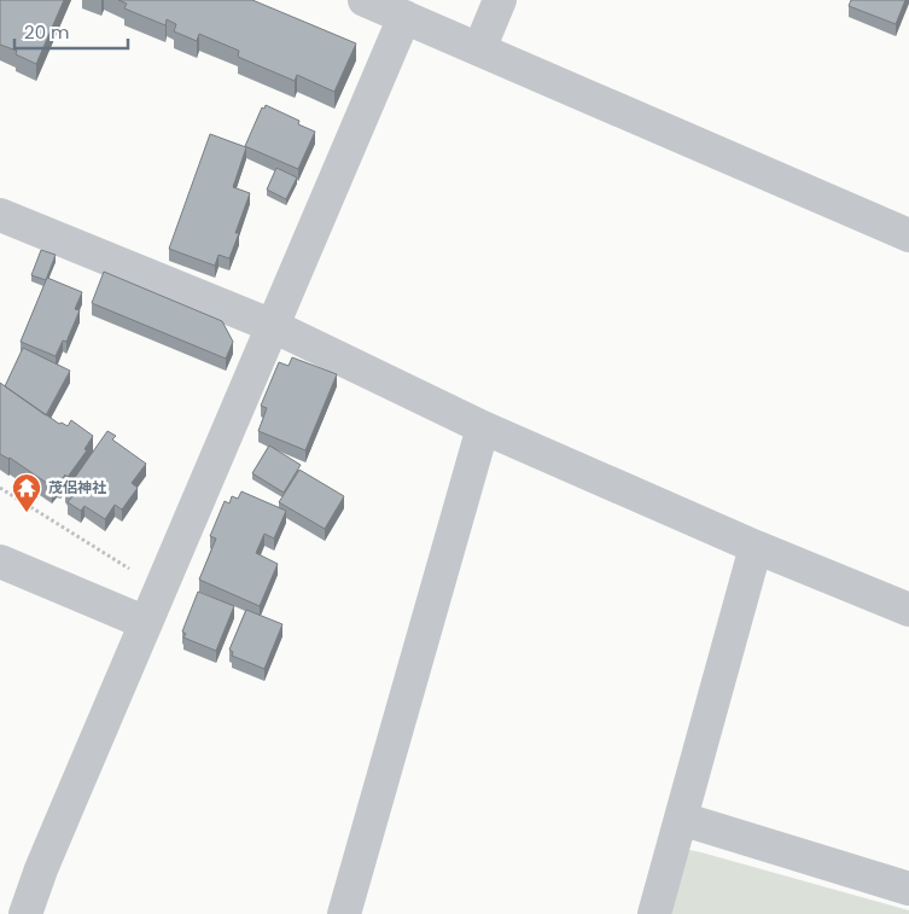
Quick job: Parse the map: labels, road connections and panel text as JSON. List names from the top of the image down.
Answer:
{
  "places": {
    "temple": ["茂侶神社"]
  },
  "scale_bar": "20 m"
}
